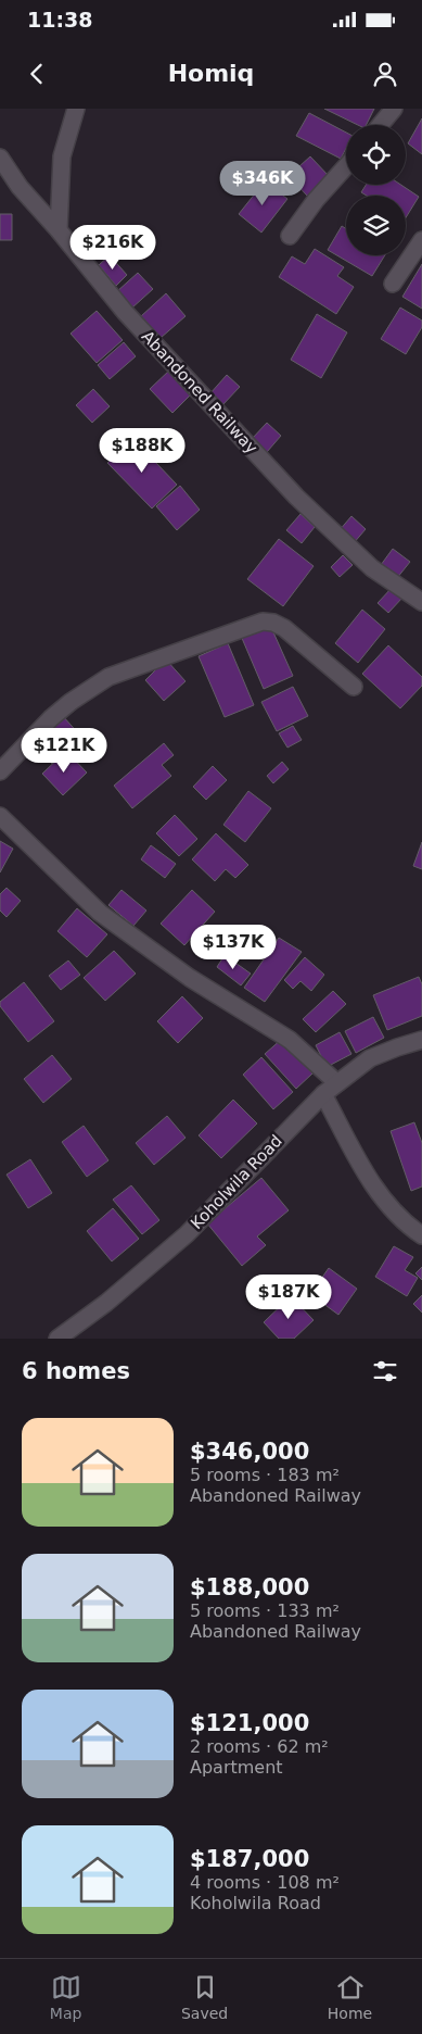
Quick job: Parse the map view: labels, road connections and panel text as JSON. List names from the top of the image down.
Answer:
{
  "streets": {
    "street": ["Abandoned Railway", "Koholwila Road"]
  },
  "page": {
    "status": "11:38",
    "header": "Homiq",
    "price": [
      "$346K",
      "$216K",
      "$188K",
      "$121K",
      "$137K",
      "$187K"
    ],
    "heading": "6 homes",
    "list": [
      {
        "name": "$346,000",
        "note": "5 rooms · 183 m² · Abandoned Railway"
      },
      {
        "name": "$188,000",
        "note": "5 rooms · 133 m² · Abandoned Railway"
      },
      {
        "name": "$121,000",
        "note": "2 rooms · 62 m² · Apartment"
      },
      {
        "name": "$187,000",
        "note": "4 rooms · 108 m² · Koholwila Road"
      }
    ],
    "tabs": ["Map", "Saved", "Home"]
  }
}
